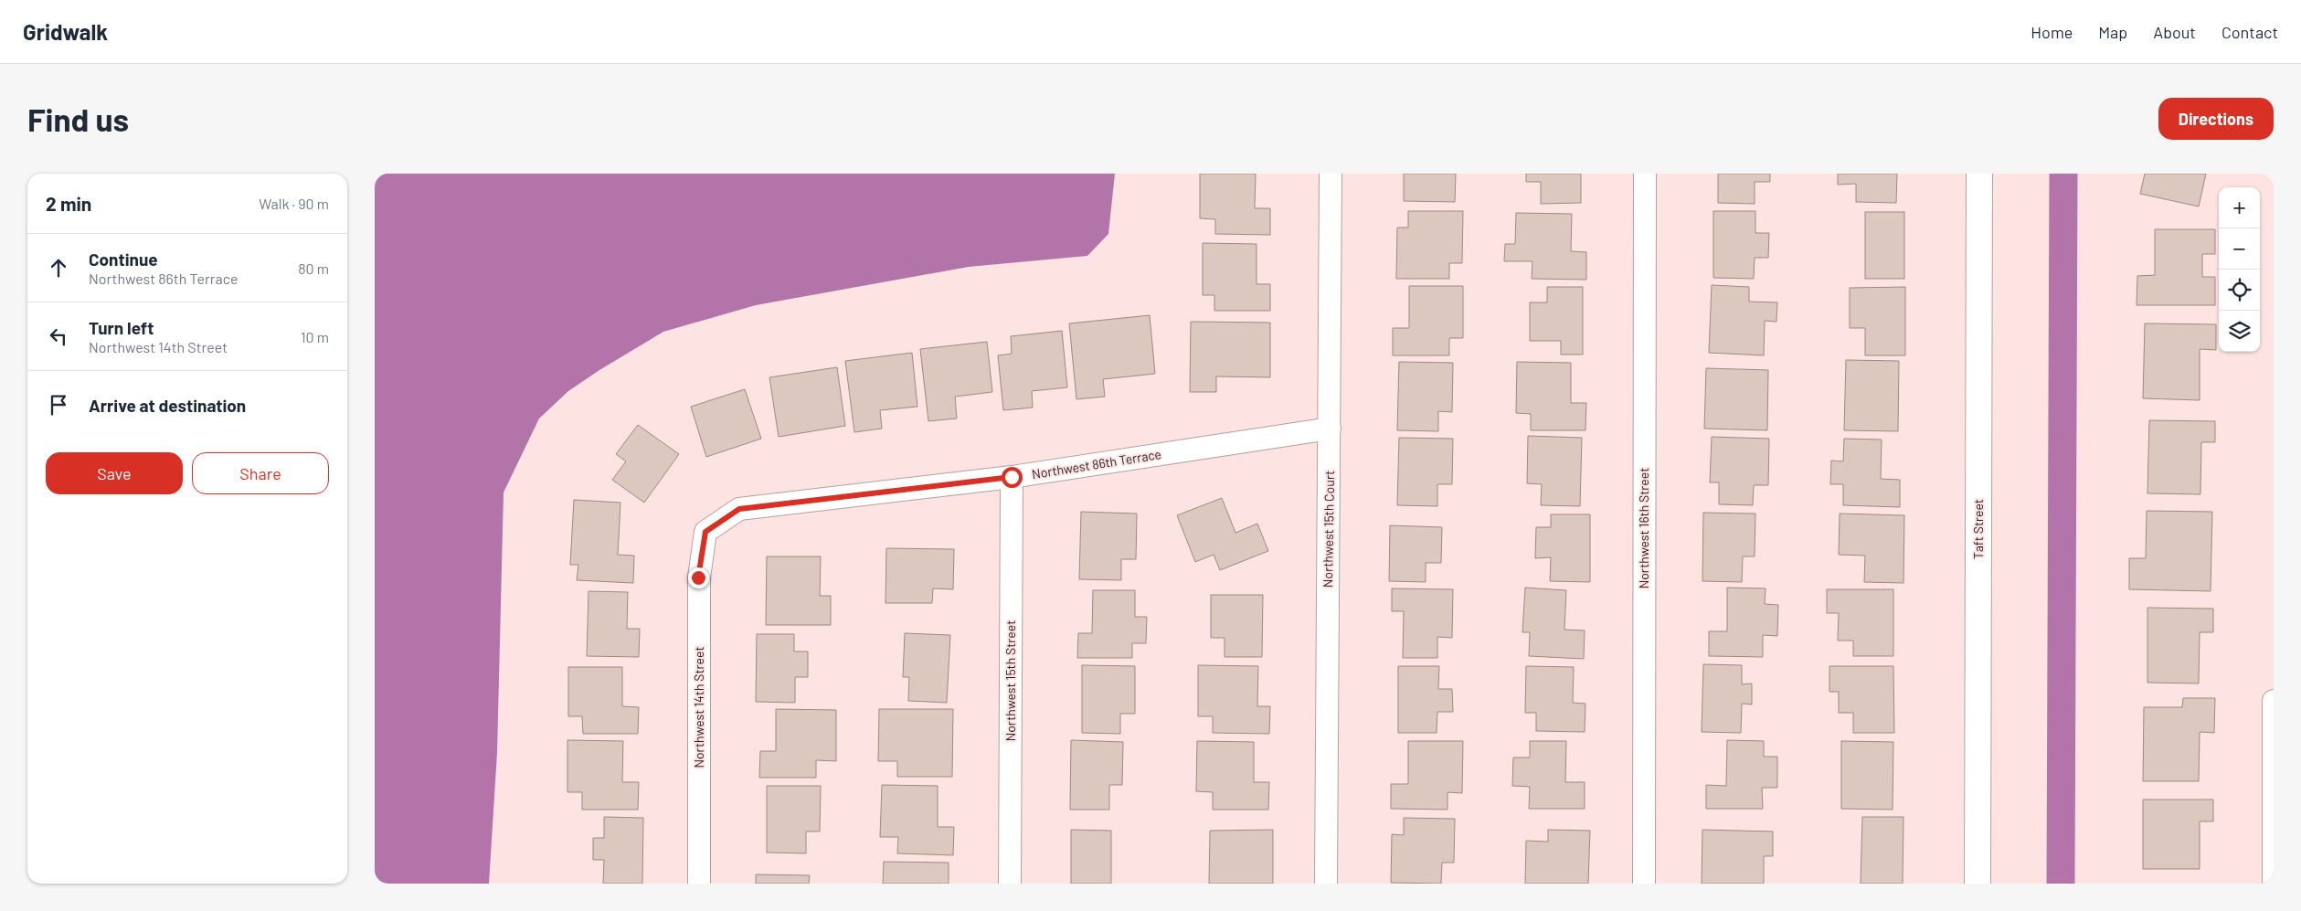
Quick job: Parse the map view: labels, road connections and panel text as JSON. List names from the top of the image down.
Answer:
{
  "streets": {
    "street": [
      "Northwest 86th Terrace",
      "Northwest 16th Street",
      "Northwest 15th Court",
      "Taft Street",
      "Northwest 15th Street",
      "Northwest 14th Street"
    ]
  },
  "crossings": [
    ["Northwest 86th Terrace", "Northwest 15th Court"],
    ["Northwest 86th Terrace", "Northwest 15th Street"],
    ["Northwest 86th Terrace", "Northwest 14th Street"]
  ],
  "page": {
    "header": "Gridwalk",
    "nav": [
      "Home",
      "Map",
      "About",
      "Contact"
    ],
    "buttons": [
      "Directions",
      ["Save", "Share"]
    ],
    "title": "Find us",
    "heading": ["2 min", "Walk · 90 m"],
    "map_buttons": ["+", "−"],
    "list": [
      ["Continue", "Northwest 86th Terrace", "80 m"],
      ["Turn left", "Northwest 14th Street", "10 m"],
      "Arrive at destination"
    ]
  }
}
